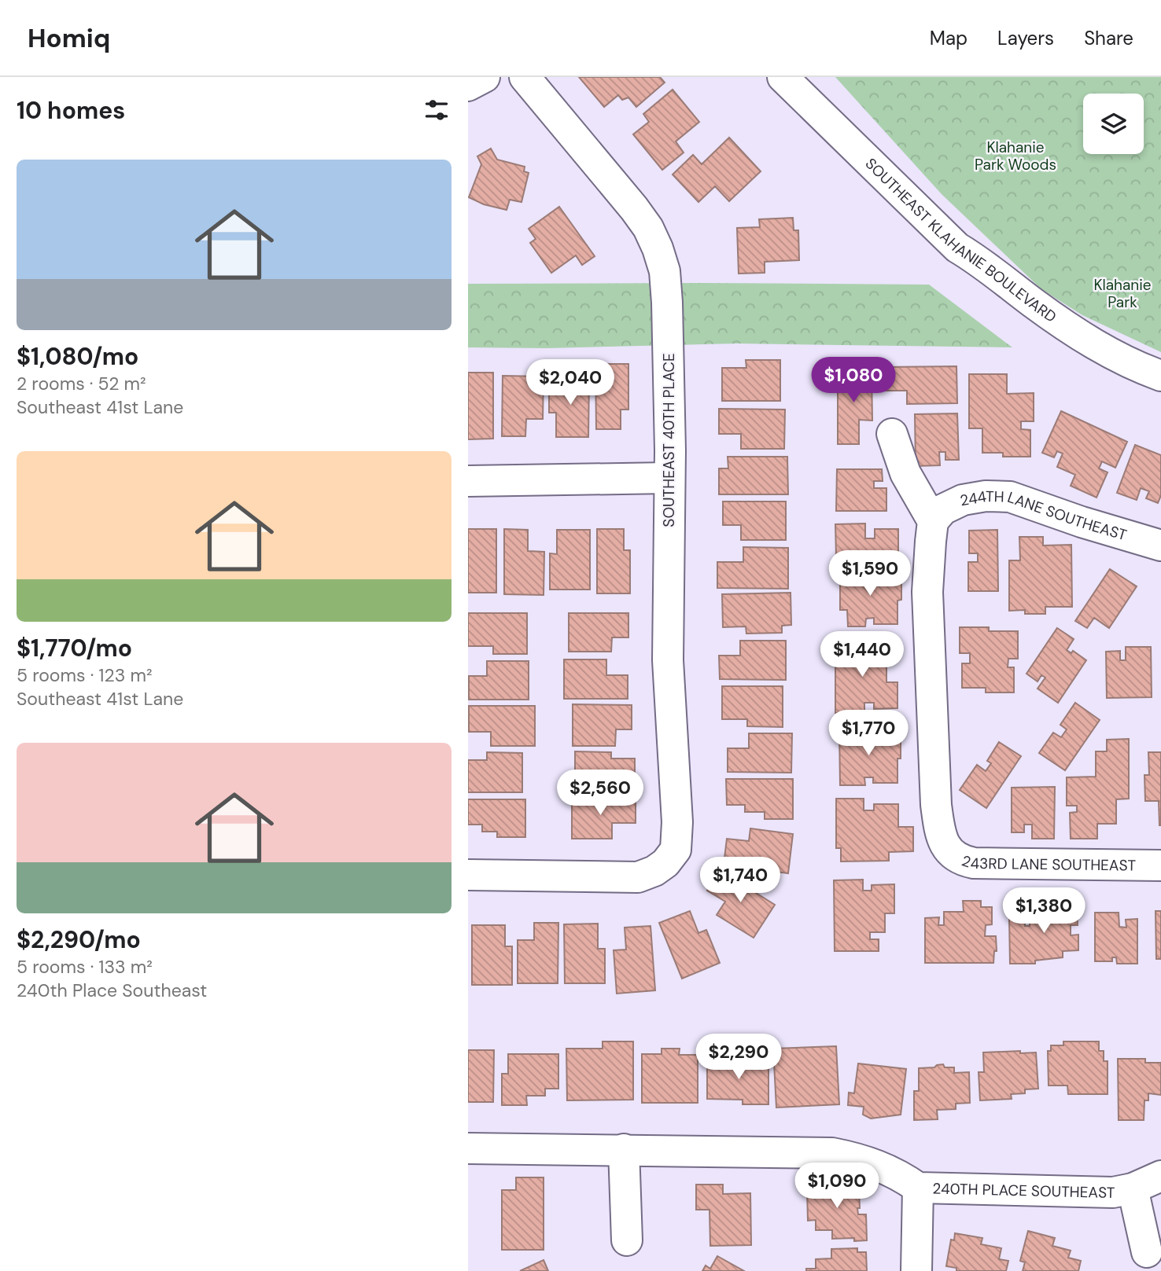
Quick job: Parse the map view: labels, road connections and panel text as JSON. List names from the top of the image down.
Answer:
{
  "streets": {
    "street": [
      "SOUTHEAST KLAHANIE BOULEVARD",
      "SOUTHEAST 40TH PLACE",
      "244TH LANE SOUTHEAST",
      "243RD LANE SOUTHEAST",
      "240TH PLACE SOUTHEAST"
    ]
  },
  "crossings": [
    ["244TH LANE SOUTHEAST", "243RD LANE SOUTHEAST"]
  ],
  "parks": ["Klahanie Park Woods", "Klahanie Park"],
  "page": {
    "header": "Homiq",
    "nav": ["Map", "Layers", "Share"],
    "heading": "10 homes",
    "list": [
      {
        "name": "$1,080/mo",
        "note": "2 rooms · 52 m² · Southeast 41st Lane"
      },
      {
        "name": "$1,770/mo",
        "note": "5 rooms · 123 m² · Southeast 41st Lane"
      },
      {
        "name": "$2,290/mo",
        "note": "5 rooms · 133 m² · 240th Place Southeast"
      }
    ],
    "price": [
      "$1,080",
      "$2,040",
      "$1,590",
      "$1,440",
      "$1,770",
      "$2,560",
      "$1,740",
      "$1,380",
      "$2,290",
      "$1,090"
    ]
  }
}
